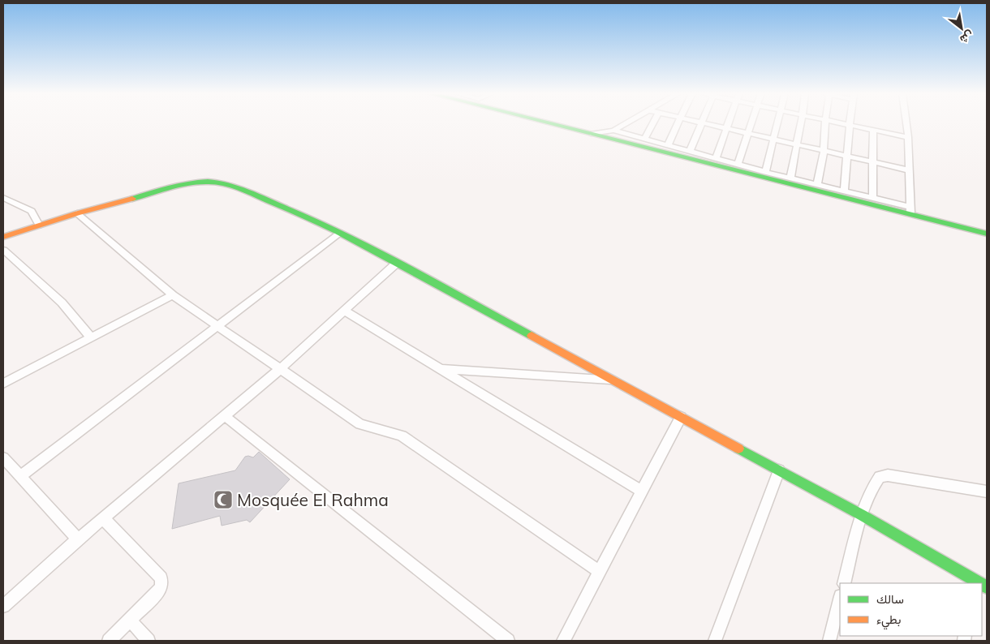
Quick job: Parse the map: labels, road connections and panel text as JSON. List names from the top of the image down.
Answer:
{
  "places": {
    "mosque": ["Mosquée El Rahma"]
  },
  "legend": ["سالك", "بطيء"],
  "north": "bottom right"
}
